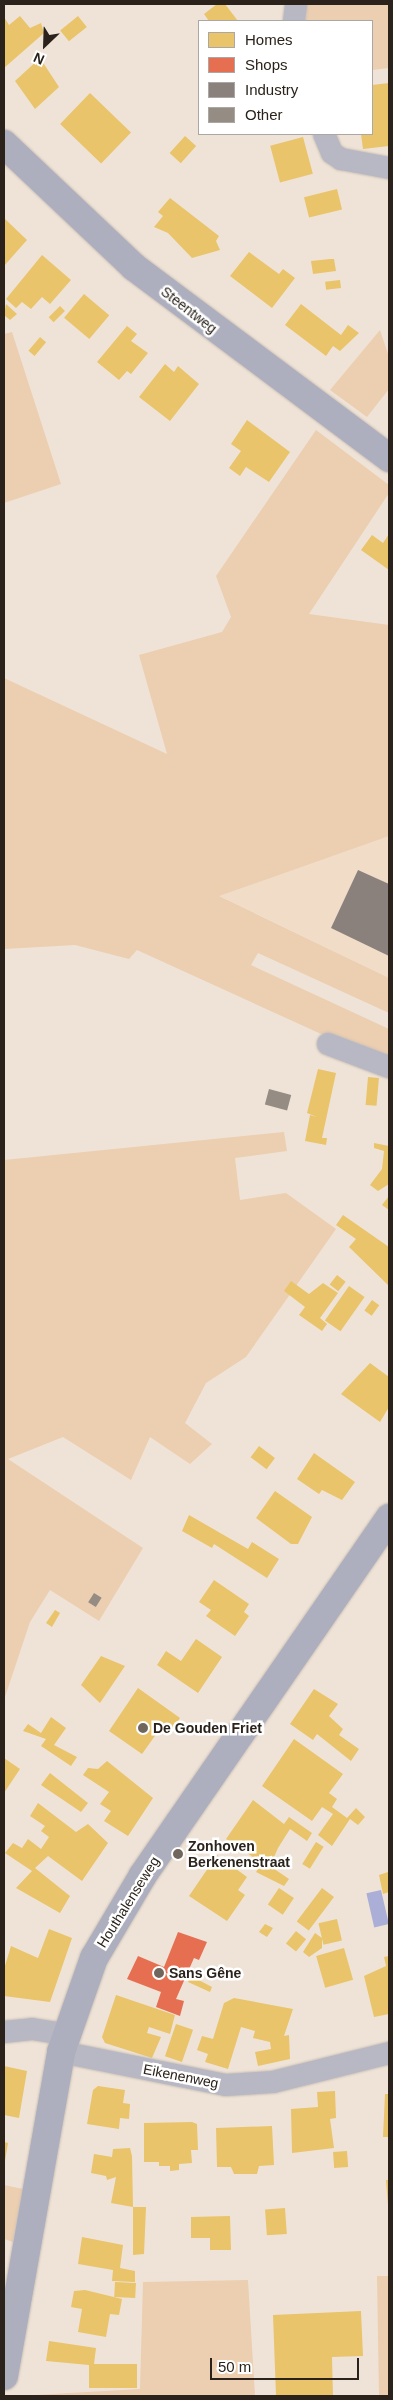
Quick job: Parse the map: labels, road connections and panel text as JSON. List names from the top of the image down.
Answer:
{
  "streets": {
    "street": ["Steentweg", "Houthalenseweg", "Eikenenweg"]
  },
  "crossings": [
    ["Houthalenseweg", "Eikenenweg"]
  ],
  "places": ["De Gouden Friet", "Zonhoven Berkenenstraat", "Sans Gêne"],
  "legend": [
    "Homes",
    "Shops",
    "Industry",
    "Other"
  ],
  "scale_bar": "50 m",
  "north": "bottom left"
}
